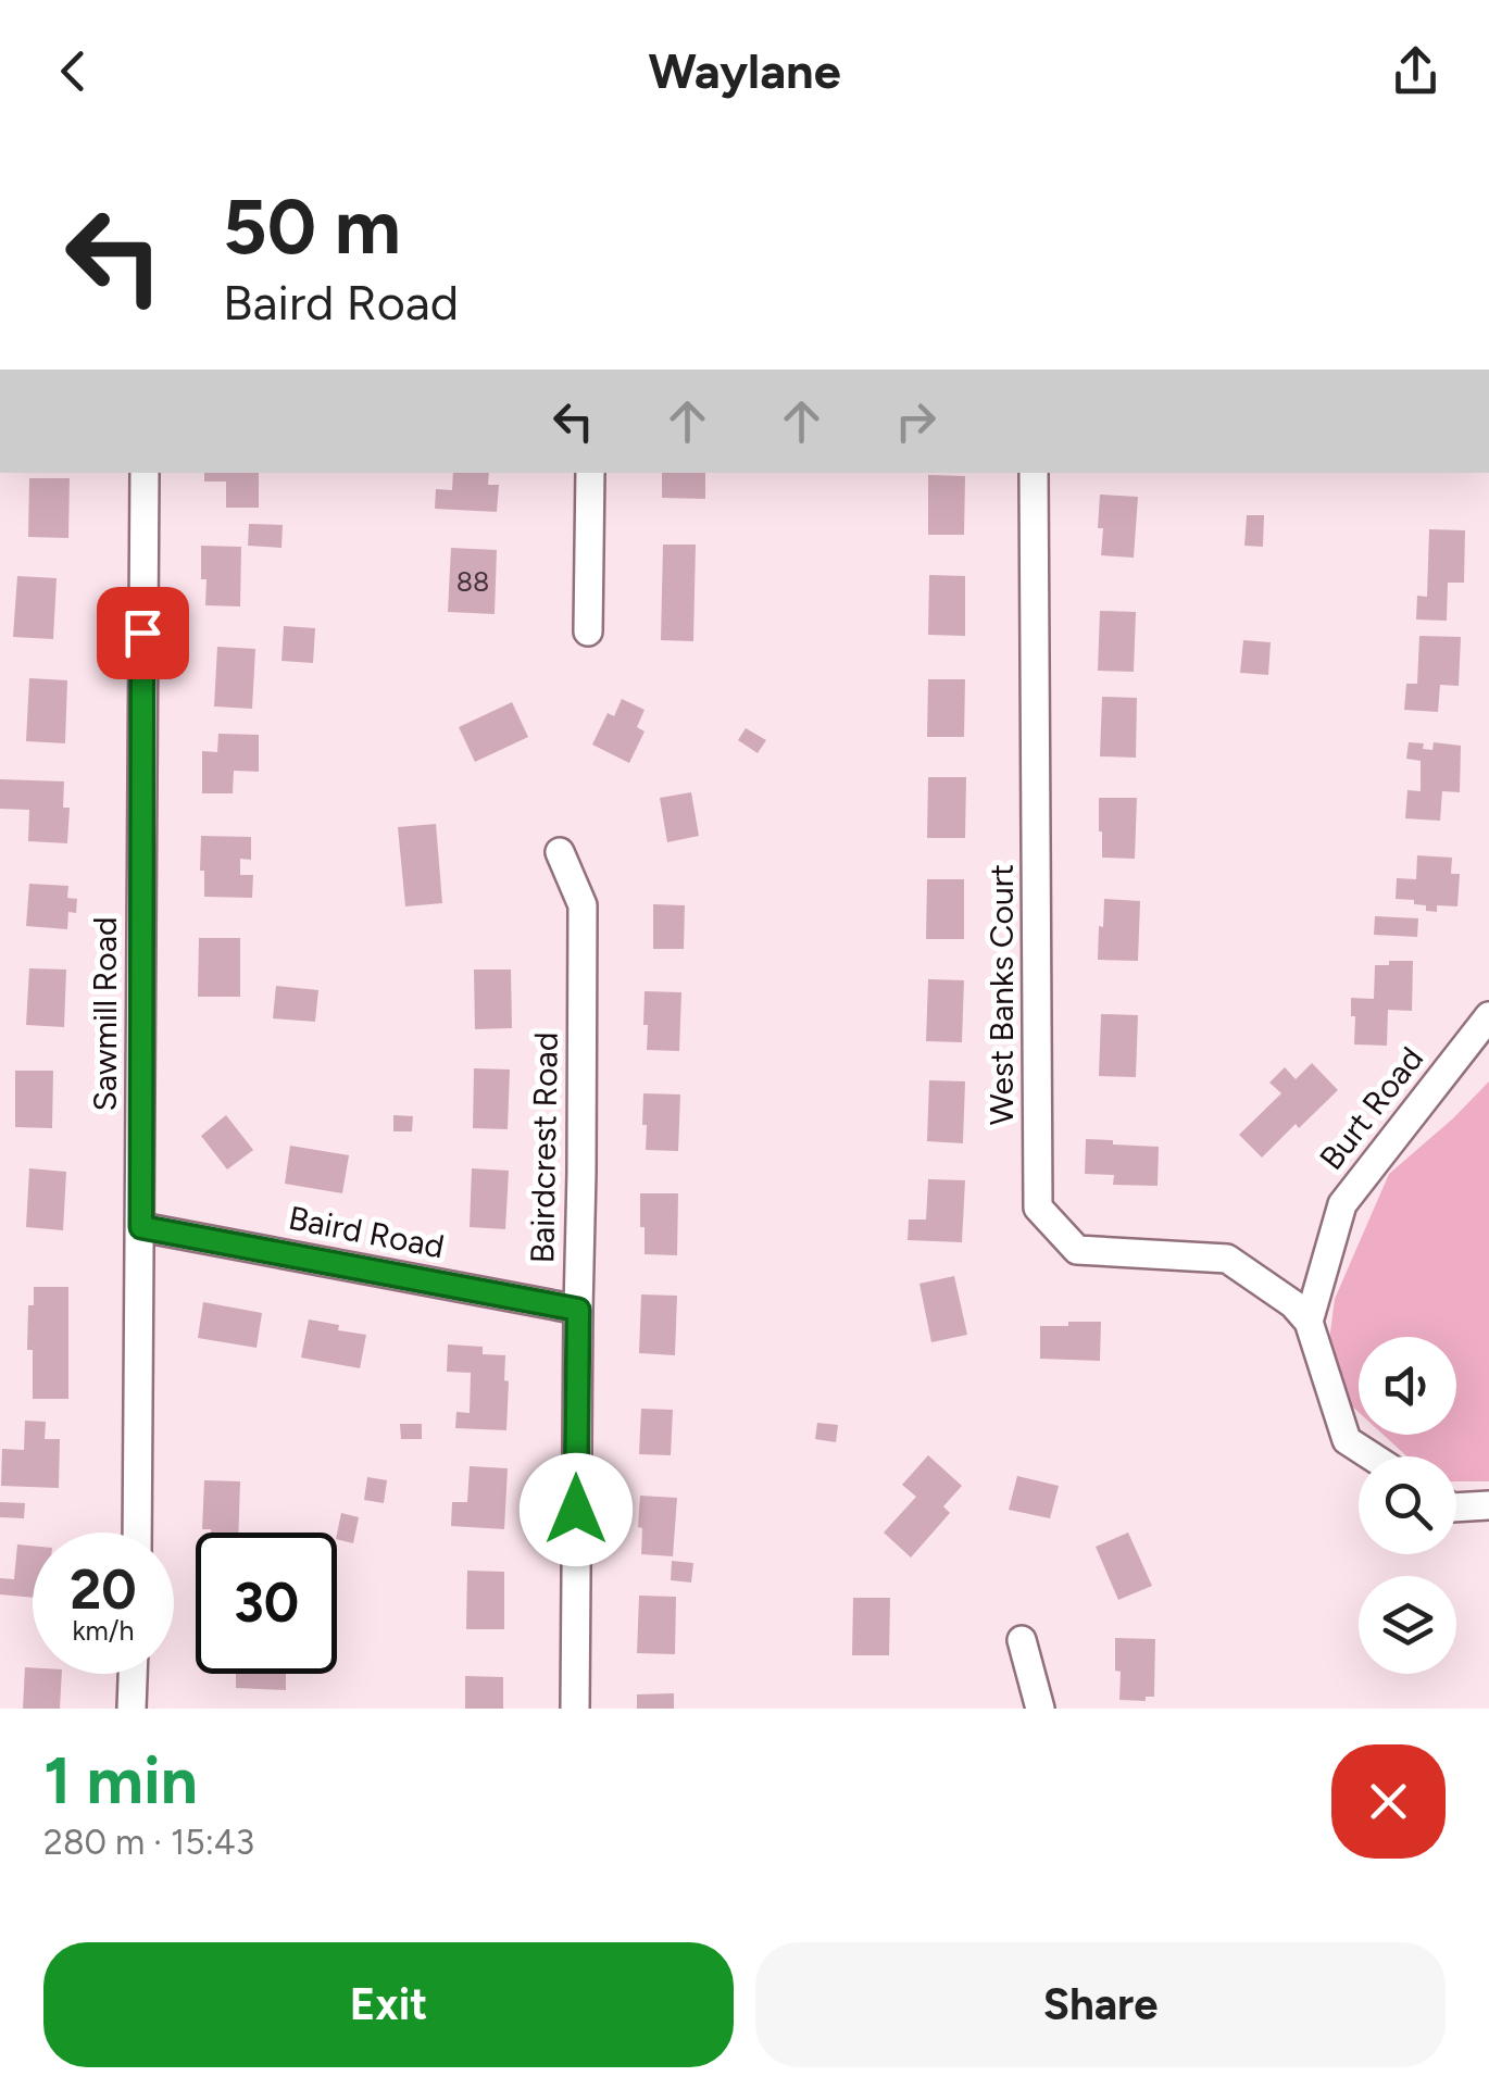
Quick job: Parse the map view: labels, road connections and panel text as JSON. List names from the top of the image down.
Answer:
{
  "streets": {
    "street": [
      "West Banks Court",
      "Sawmill Road",
      "Burt Road",
      "Bairdcrest Road",
      "Baird Road"
    ]
  },
  "crossings": [
    ["West Banks Court", "Burt Road"],
    ["Sawmill Road", "Baird Road"],
    ["Bairdcrest Road", "Baird Road"]
  ],
  "house_numbers": ["88"],
  "page": {
    "header": "Waylane",
    "turn": ["50 m", "Baird Road"],
    "speed": "20 km/h",
    "limit": "30",
    "heading": ["1 min", "280 m · 15:43"],
    "buttons": ["Exit", "Share"]
  }
}
